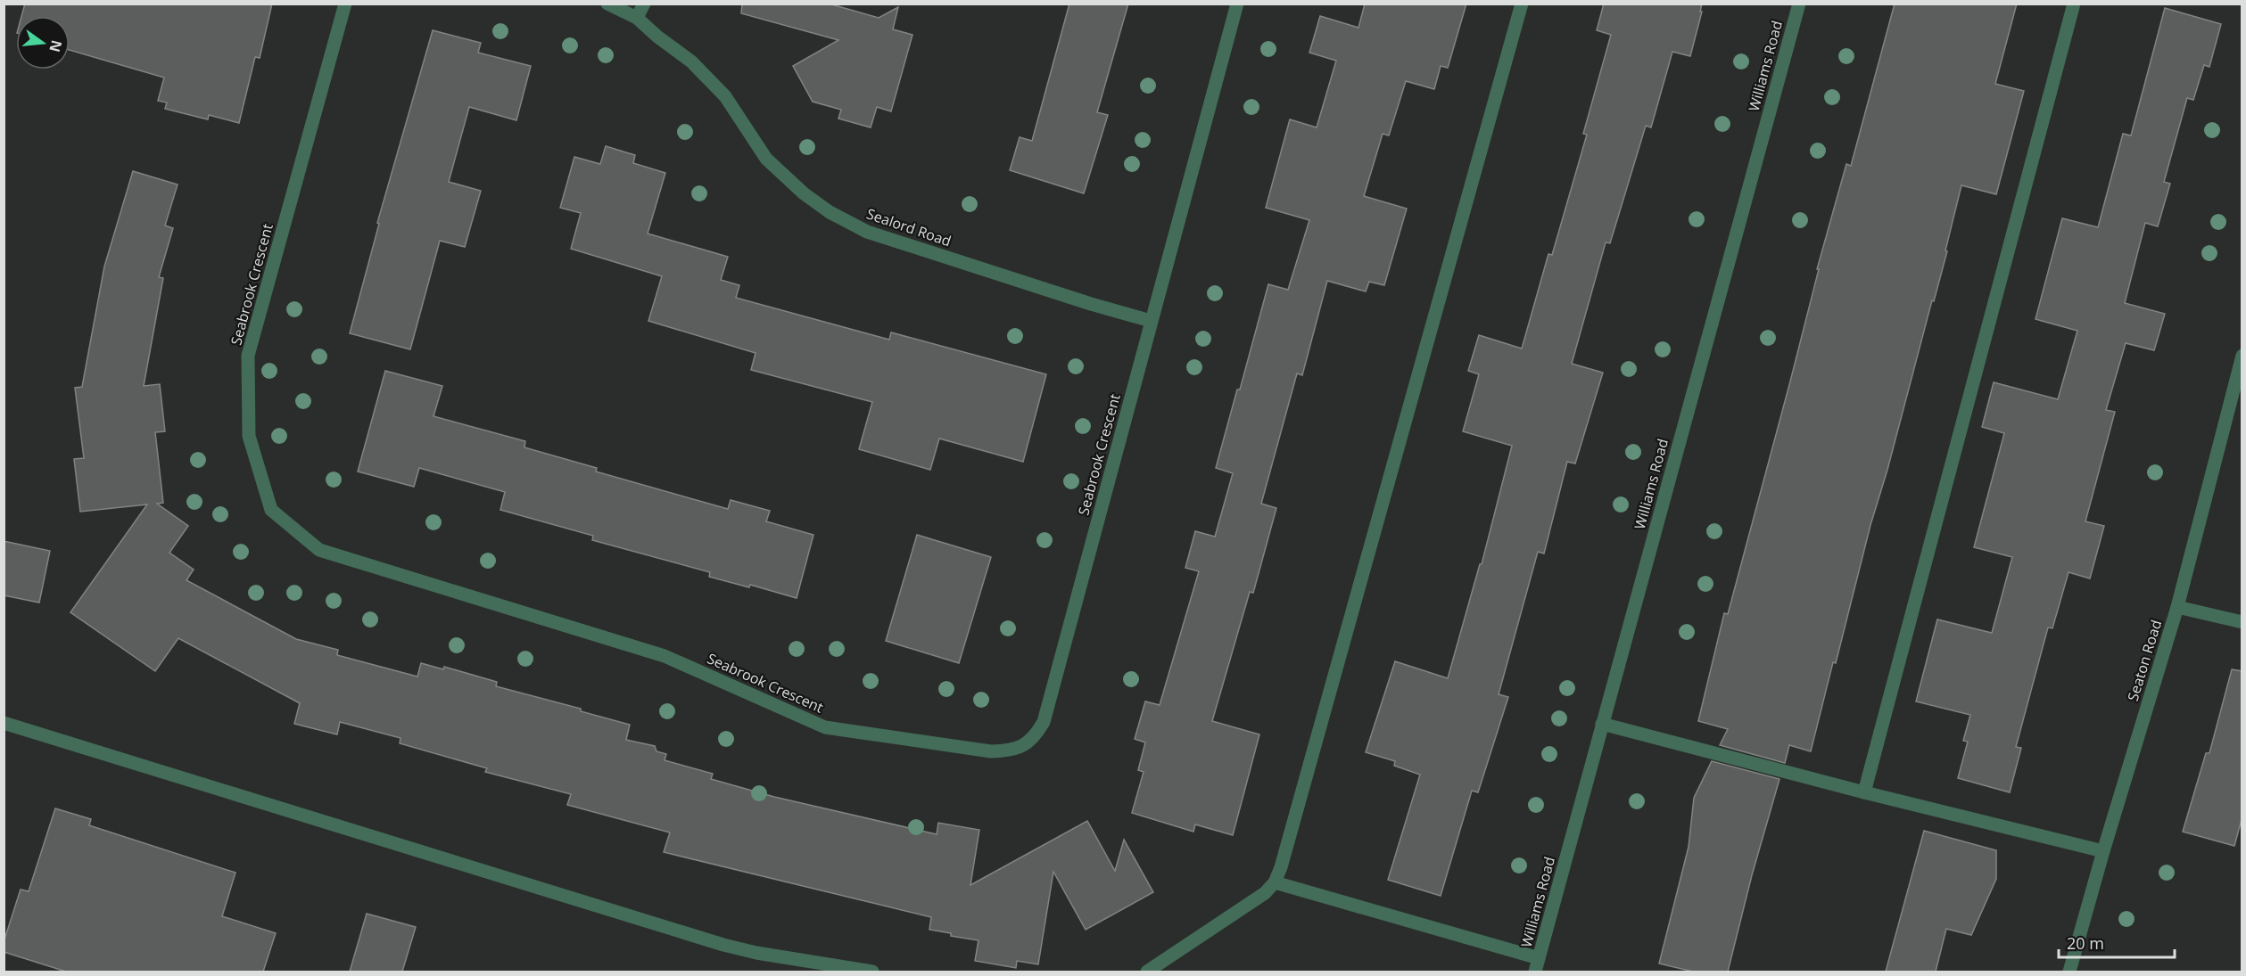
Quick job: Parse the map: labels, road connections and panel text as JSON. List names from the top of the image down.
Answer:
{
  "streets": {
    "street": [
      "Williams Road",
      "Sealord Road",
      "Seabrook Crescent",
      "Seaton Road"
    ]
  },
  "crossings": [
    ["Sealord Road", "Seabrook Crescent"]
  ],
  "scale_bar": "20 m",
  "north": "right"
}
